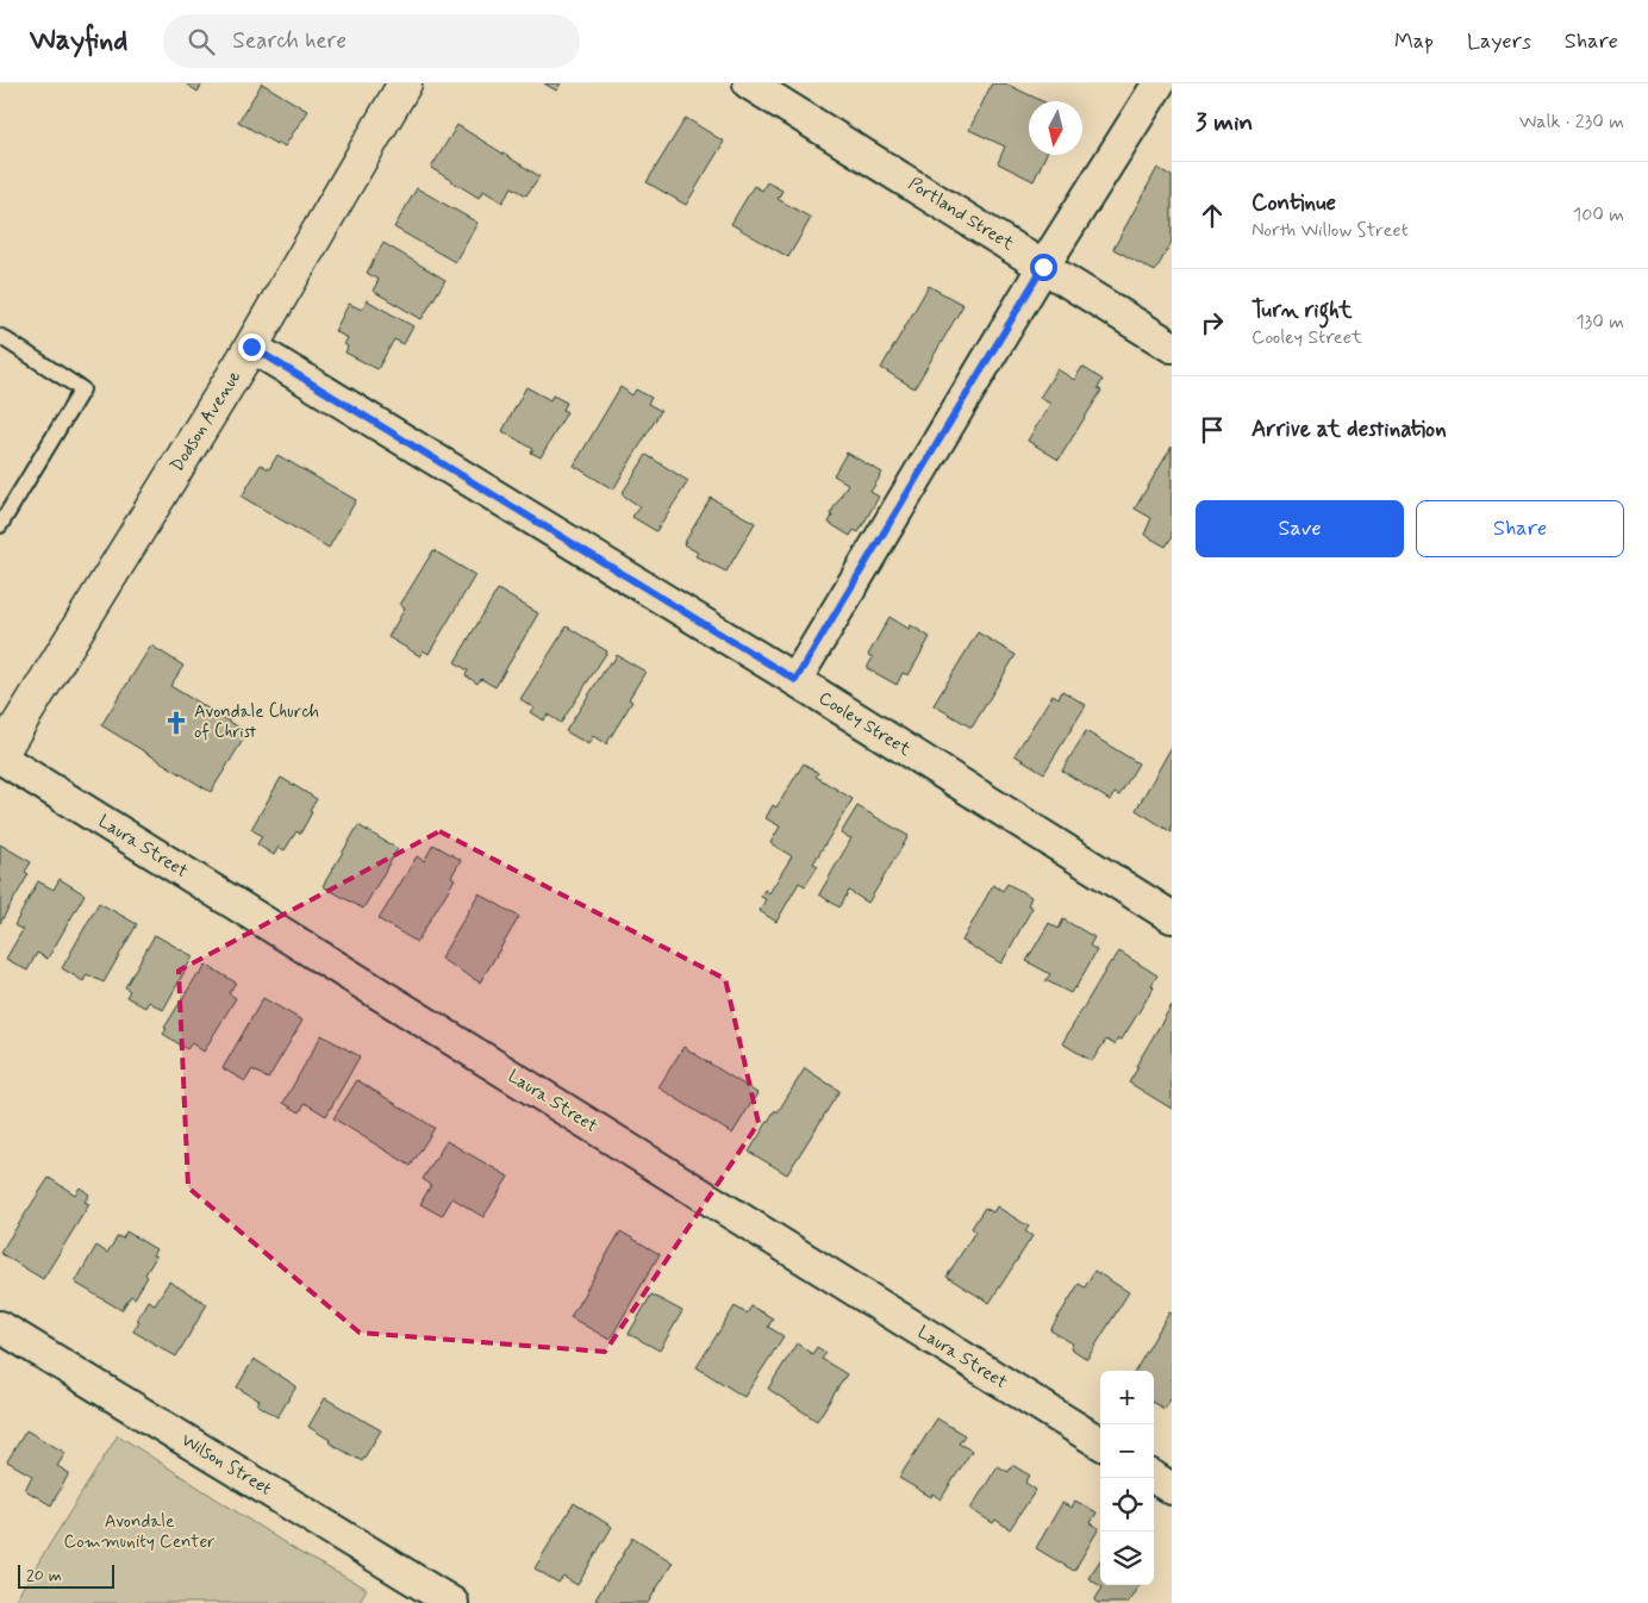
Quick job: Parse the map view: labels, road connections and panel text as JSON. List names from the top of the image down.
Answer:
{
  "streets": {
    "main road": ["Dodson Avenue"],
    "street": [
      "Portland Street",
      "Cooley Street",
      "Laura Street",
      "Wilson Street"
    ]
  },
  "crossings": [
    ["Dodson Avenue", "Cooley Street"],
    ["Dodson Avenue", "Laura Street"]
  ],
  "parks": ["Avondale Community Center"],
  "places": {
    "church": ["Avondale Church of Christ"]
  },
  "scale_bar": "20 m",
  "north": "bottom",
  "page": {
    "header": "Wayfind",
    "search": "Search here",
    "nav": ["Map", "Layers", "Share"],
    "heading": ["3 min", "Walk · 230 m"],
    "list": [
      ["Continue", "North Willow Street", "100 m"],
      ["Turn right", "Cooley Street", "130 m"],
      "Arrive at destination"
    ],
    "buttons": ["Save", "Share"],
    "map_buttons": ["+", "−"],
    "scale": "20 m"
  }
}
